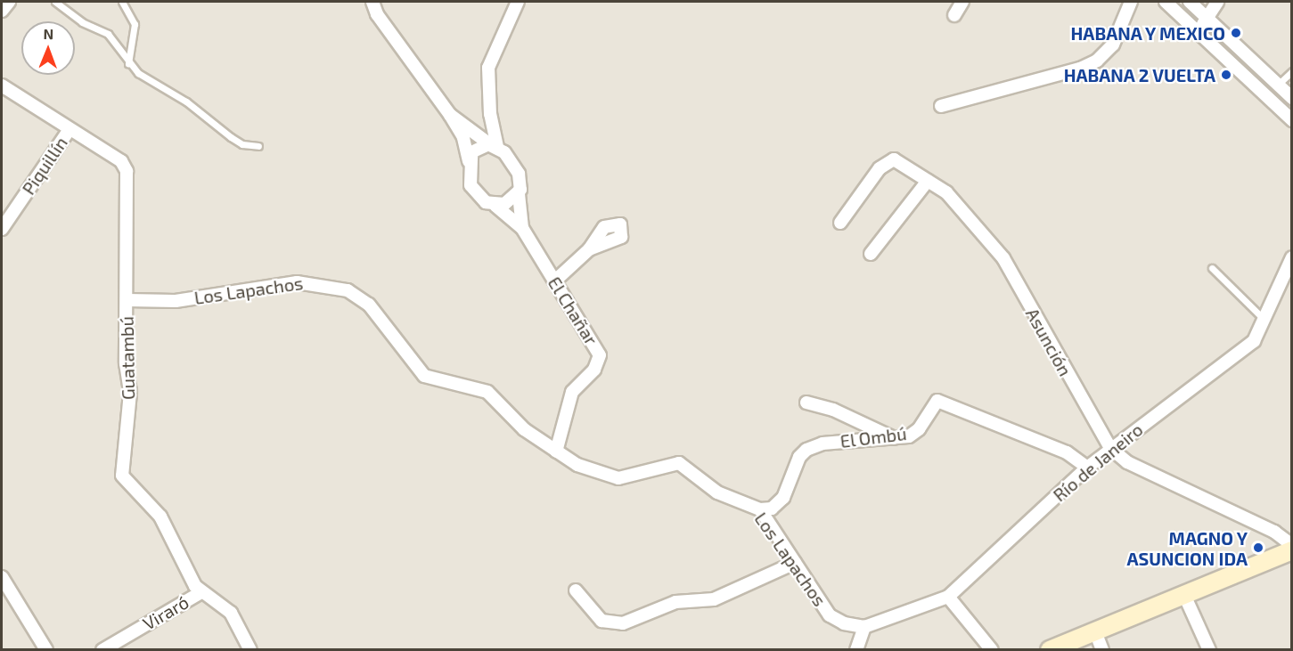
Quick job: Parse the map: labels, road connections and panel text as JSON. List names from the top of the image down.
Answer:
{
  "streets": {
    "street": [
      "Piquillín",
      "Los Lapachos",
      "El Chañar",
      "Asunción",
      "Guatambú",
      "El Ombú",
      "Río de Janeiro",
      "Viraró"
    ]
  },
  "crossings": [
    ["Piquillín", "Guatambú"],
    ["Los Lapachos", "El Chañar"],
    ["Los Lapachos", "Guatambú"],
    ["Los Lapachos", "El Ombú"],
    ["Los Lapachos", "Río de Janeiro"],
    ["Asunción", "Río de Janeiro"],
    ["Guatambú", "Viraró"],
    ["El Ombú", "Río de Janeiro"]
  ],
  "places": ["HABANA Y MEXICO", "HABANA 2 VUELTA", "MAGNO Y ASUNCION IDA"],
  "north": "top"
}
